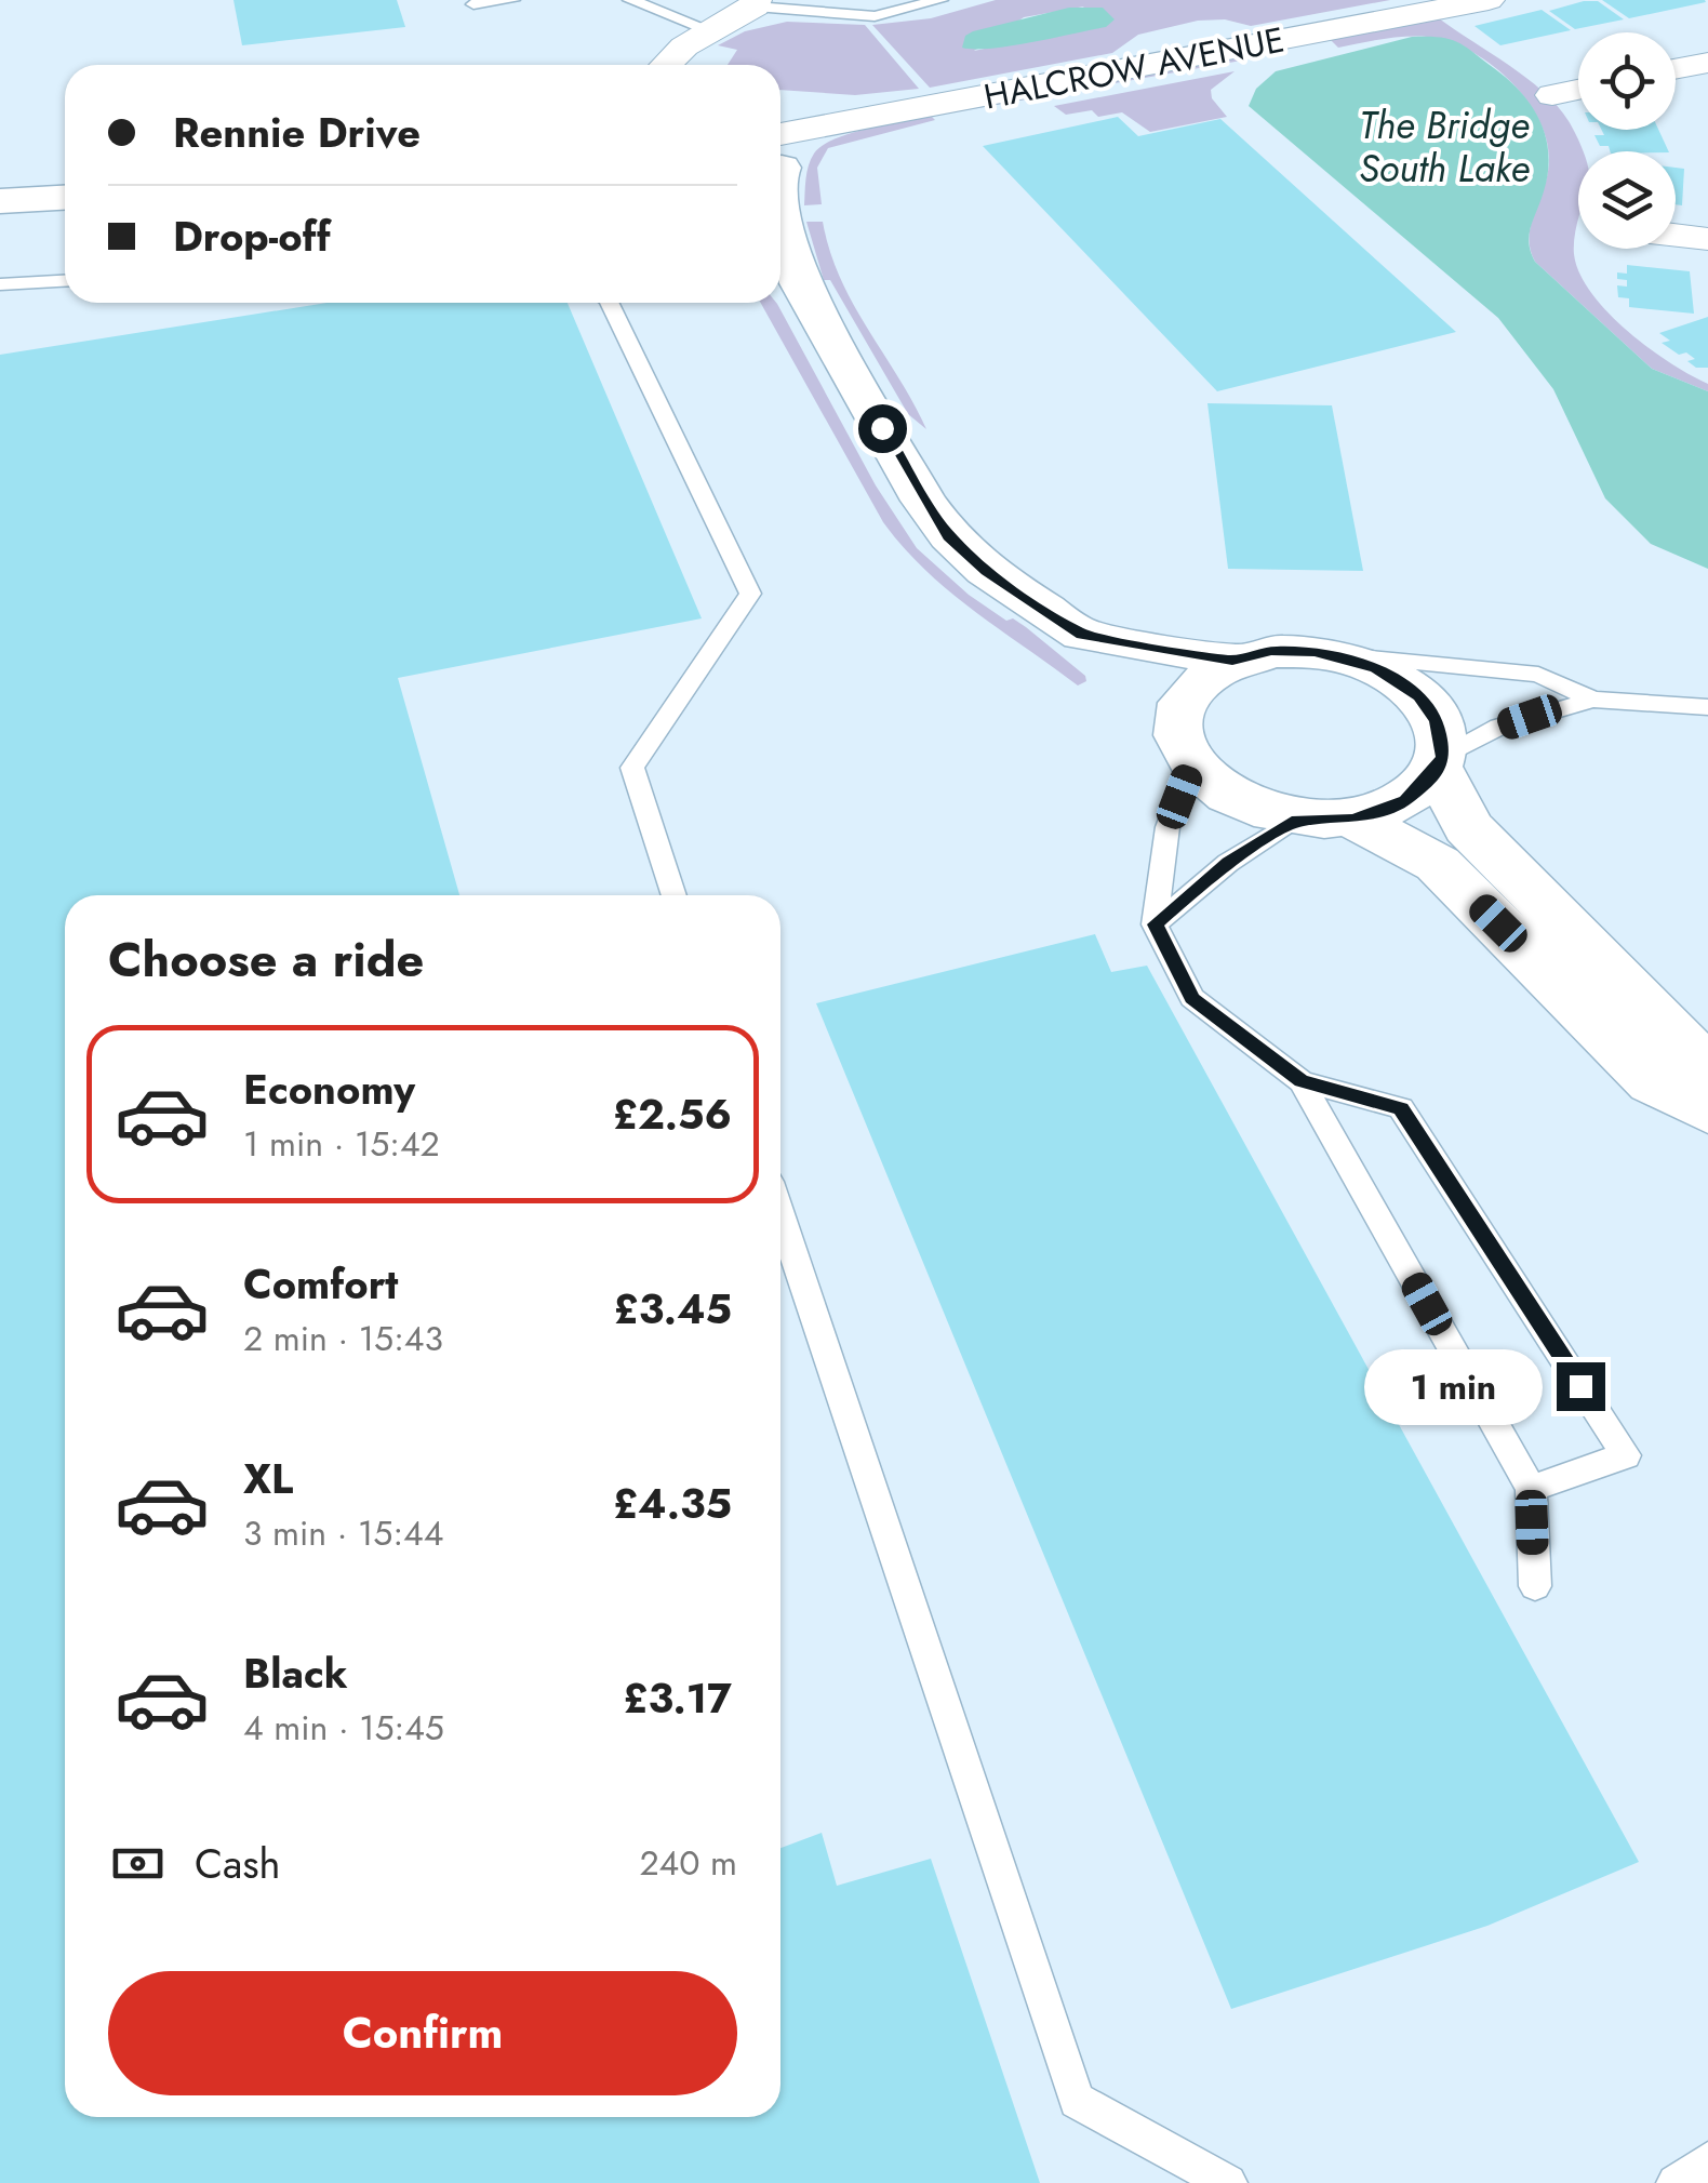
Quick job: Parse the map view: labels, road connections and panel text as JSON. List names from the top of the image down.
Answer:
{
  "streets": {
    "street": ["HALCROW AVENUE"]
  },
  "water": ["The Bridge South Lake"],
  "page": {
    "banner": ["Rennie Drive", "Drop-off"],
    "heading": "Choose a ride",
    "list": [
      {
        "name": "Economy",
        "note": "1 min · 15:42",
        "value": "£2.56"
      },
      {
        "name": "Comfort",
        "note": "2 min · 15:43",
        "value": "£3.45"
      },
      {
        "name": "XL",
        "note": "3 min · 15:44",
        "value": "£4.35"
      },
      {
        "name": "Black",
        "note": "4 min · 15:45",
        "value": "£3.17"
      }
    ],
    "bubble": "1 min",
    "pay": ["Cash", "240 m"],
    "buttons": "Confirm"
  }
}
